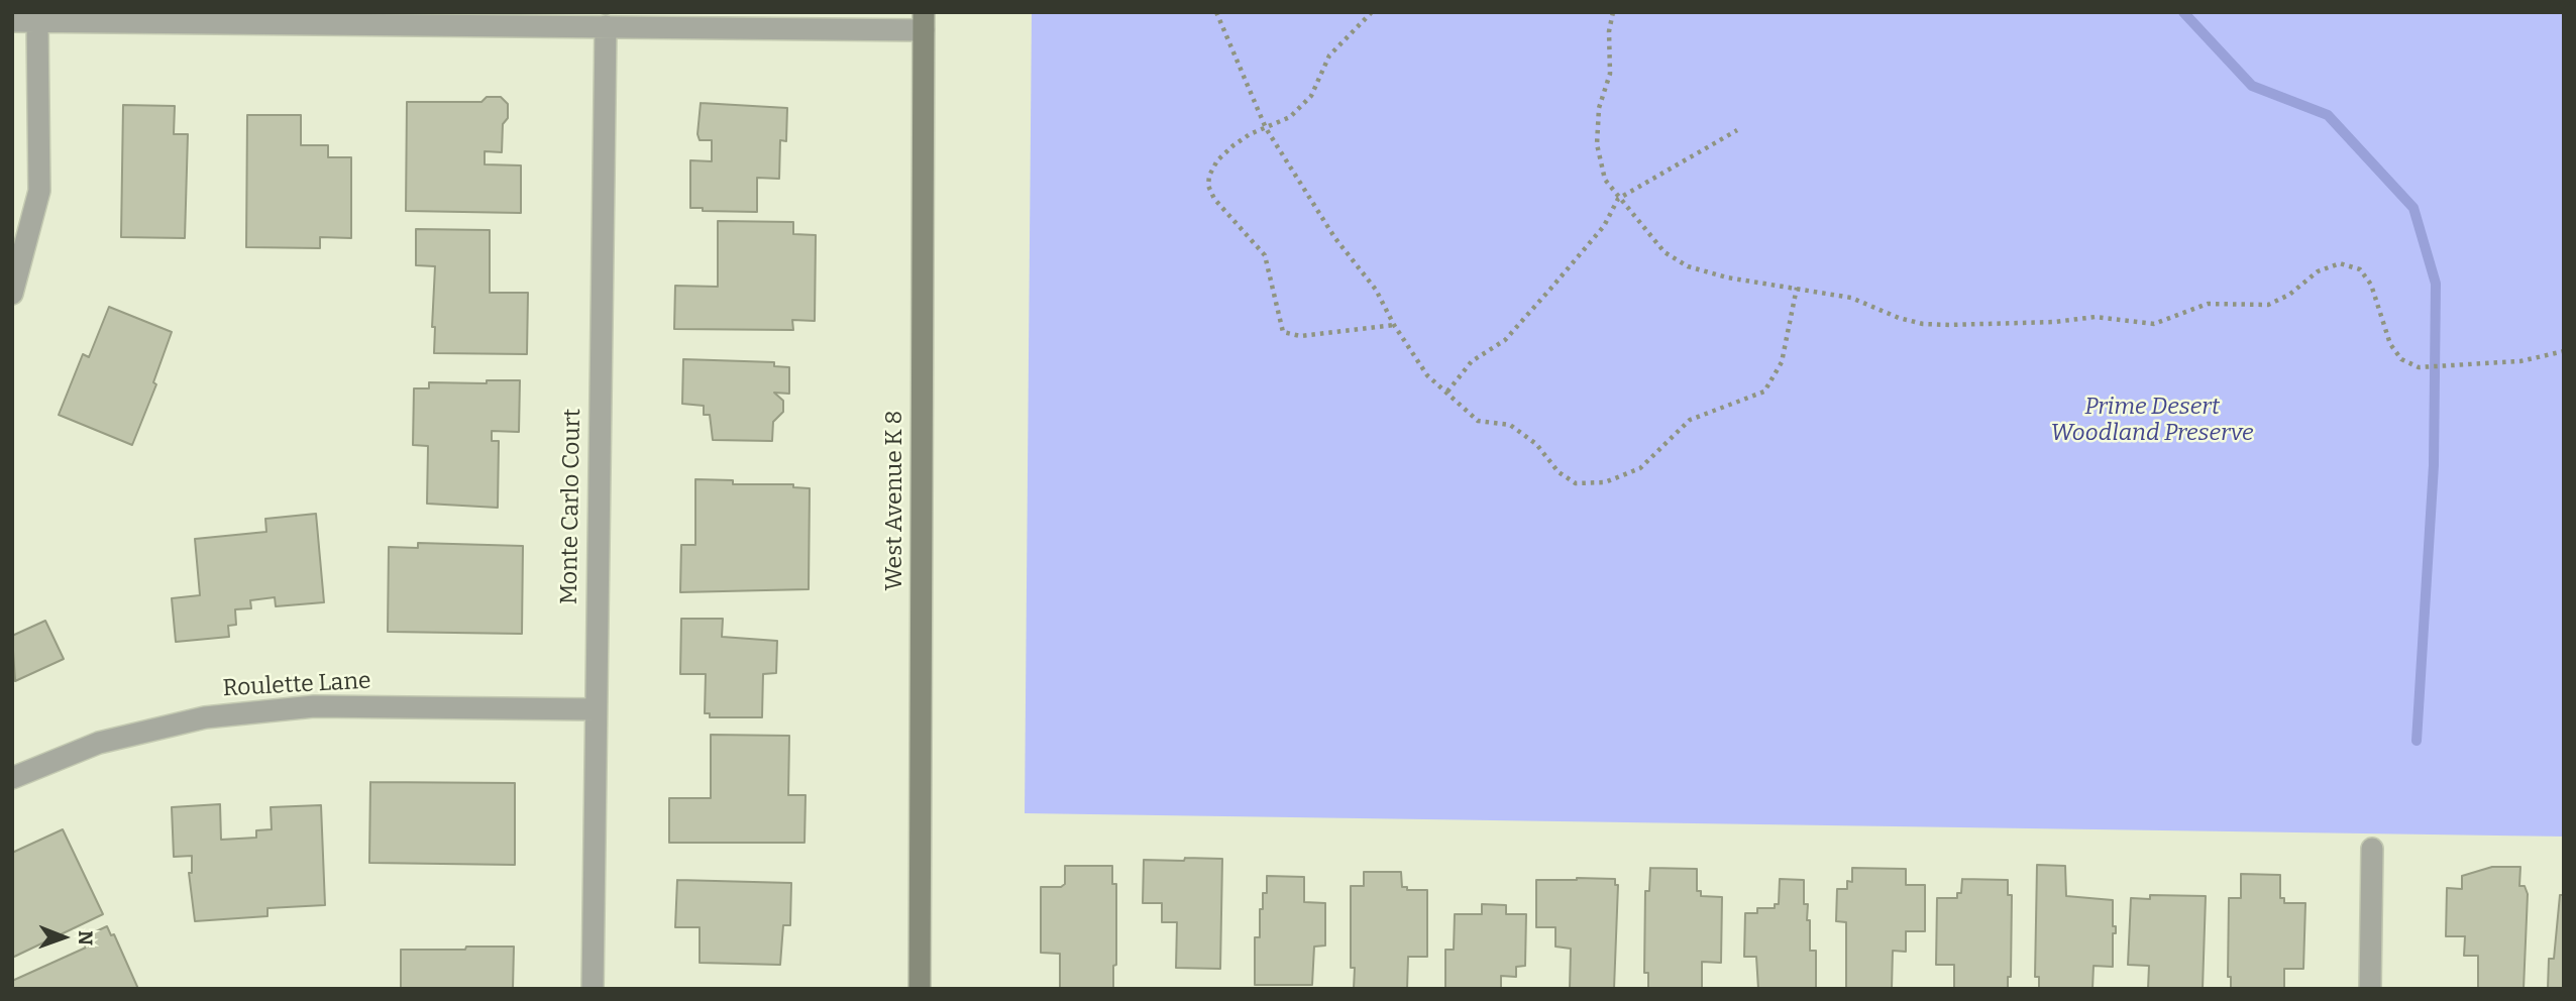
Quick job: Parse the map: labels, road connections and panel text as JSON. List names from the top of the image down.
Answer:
{
  "streets": {
    "street": ["West Avenue K 8", "Monte Carlo Court", "Roulette Lane"]
  },
  "crossings": [
    ["Monte Carlo Court", "Roulette Lane"]
  ],
  "parks": ["Prime Desert Woodland Preserve"],
  "north": "right"
}
